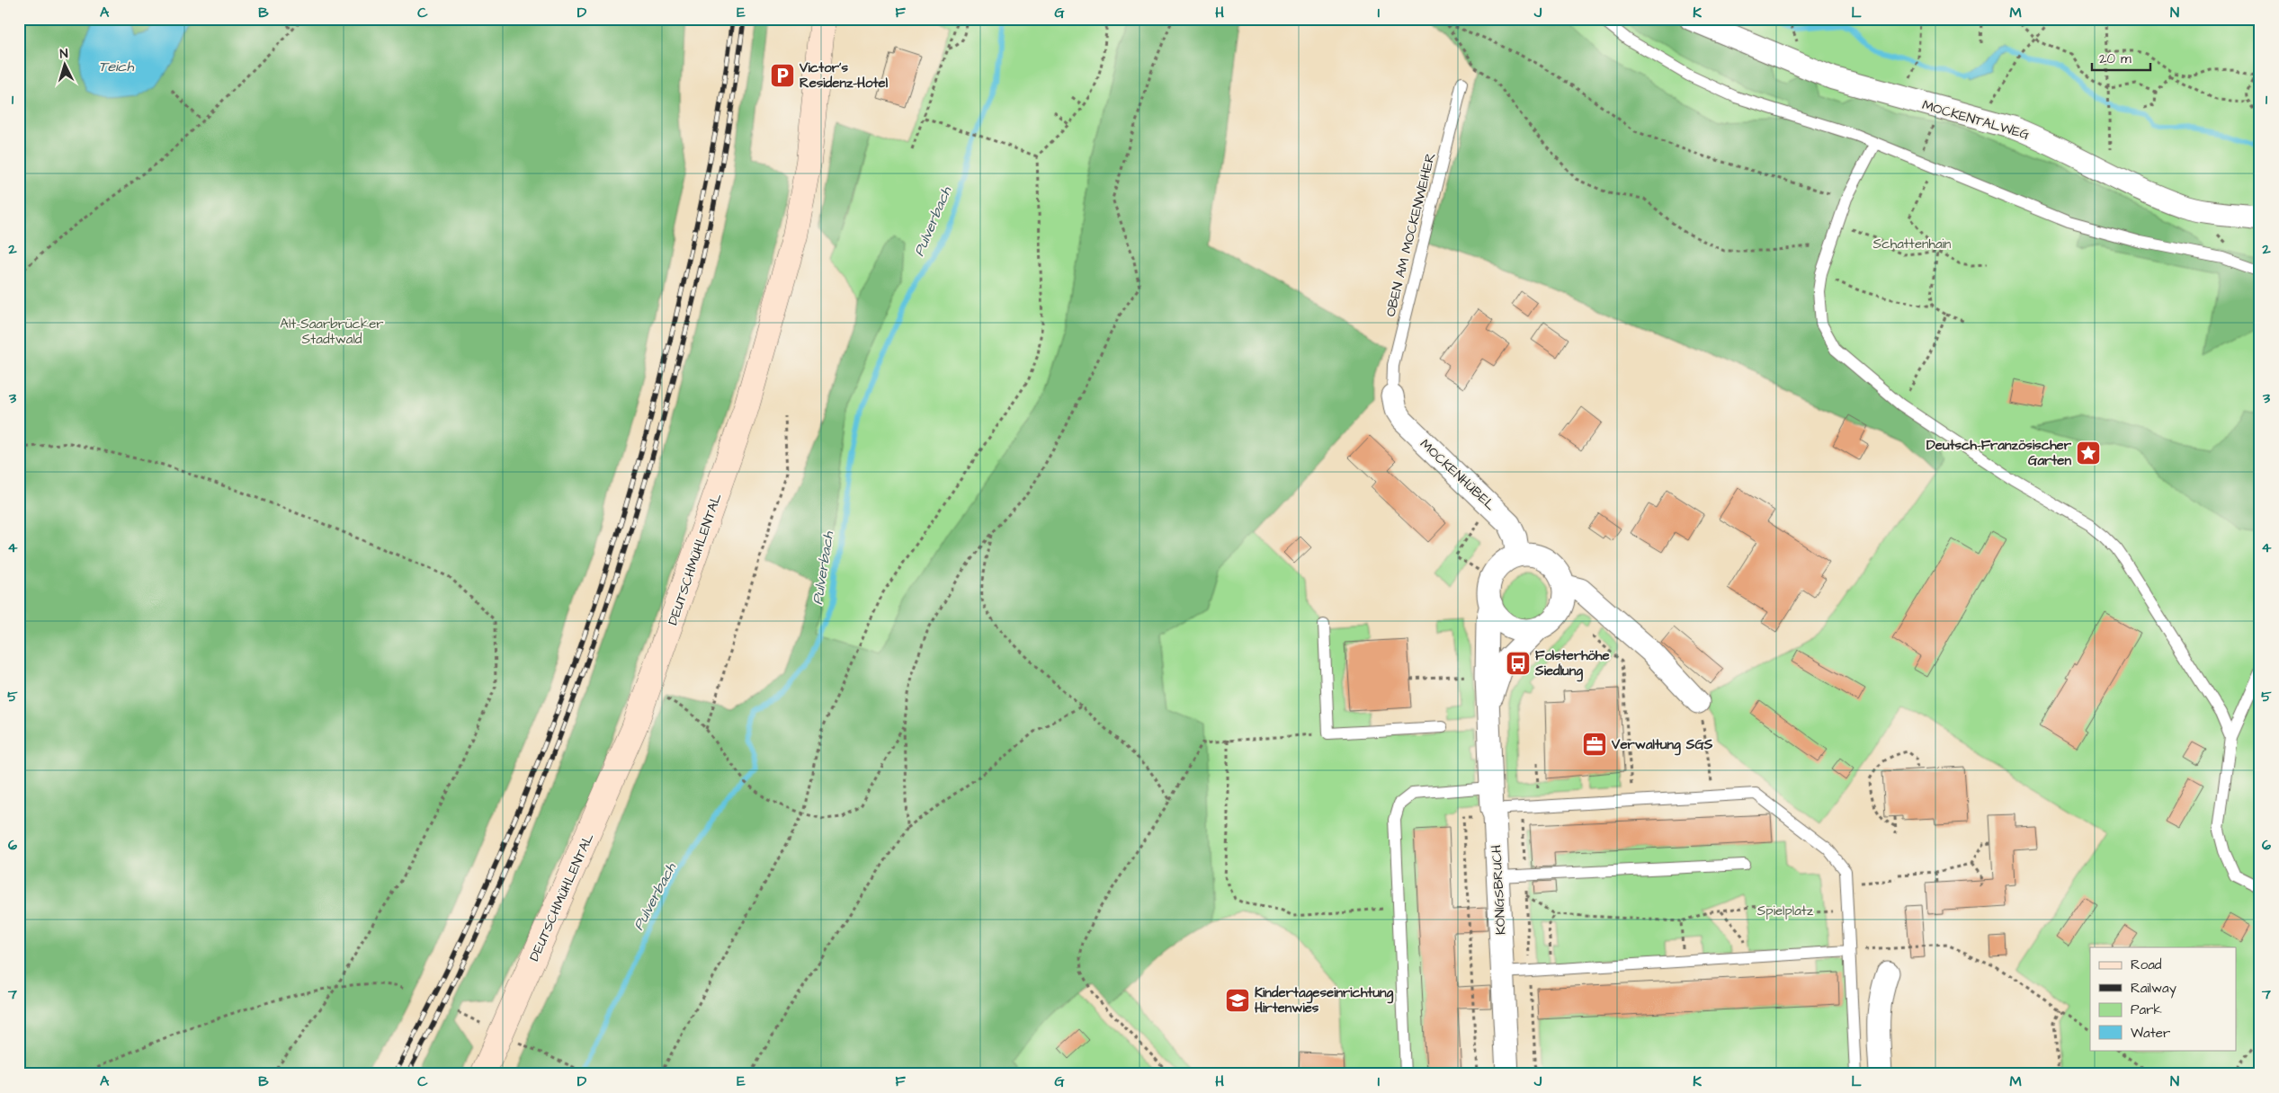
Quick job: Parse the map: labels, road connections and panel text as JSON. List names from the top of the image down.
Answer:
{
  "streets": {
    "main road": ["DEUTSCHMÜHLENTAL"],
    "street": ["MOCKENTALWEG", "MOCKENHÜBEL", "KÖNIGSBRUCH"],
    "lane": ["OBEN AM MOCKENWEIHER"]
  },
  "crossings": [
    ["OBEN AM MOCKENWEIHER", "MOCKENHÜBEL"],
    ["MOCKENHÜBEL", "KÖNIGSBRUCH"]
  ],
  "water": ["Teich", "Pulverbach"],
  "parks": ["Schattenhain", "Alt-Saarbrücker Stadtwald", "Spielplatz"],
  "places": {
    "parking": ["Victor's Residenz-Hotel"],
    "place": ["Deutsch-Französischer Garten"],
    "bus stop": ["Folsterhöhe Siedlung"],
    "office": ["Verwaltung SGS"],
    "school or university": ["Kindertageseinrichtung Hirtenwies"]
  },
  "legend": [
    "Road",
    "Railway",
    "Park",
    "Water"
  ],
  "scale_bar": "20 m",
  "north": "top",
  "grid": {
    "columns": [
      "A",
      "B",
      "C",
      "D",
      "E",
      "F",
      "G",
      "H",
      "I",
      "J",
      "K",
      "L",
      "M",
      "N"
    ],
    "rows": [
      "1",
      "2",
      "3",
      "4",
      "5",
      "6",
      "7"
    ]
  }
}
